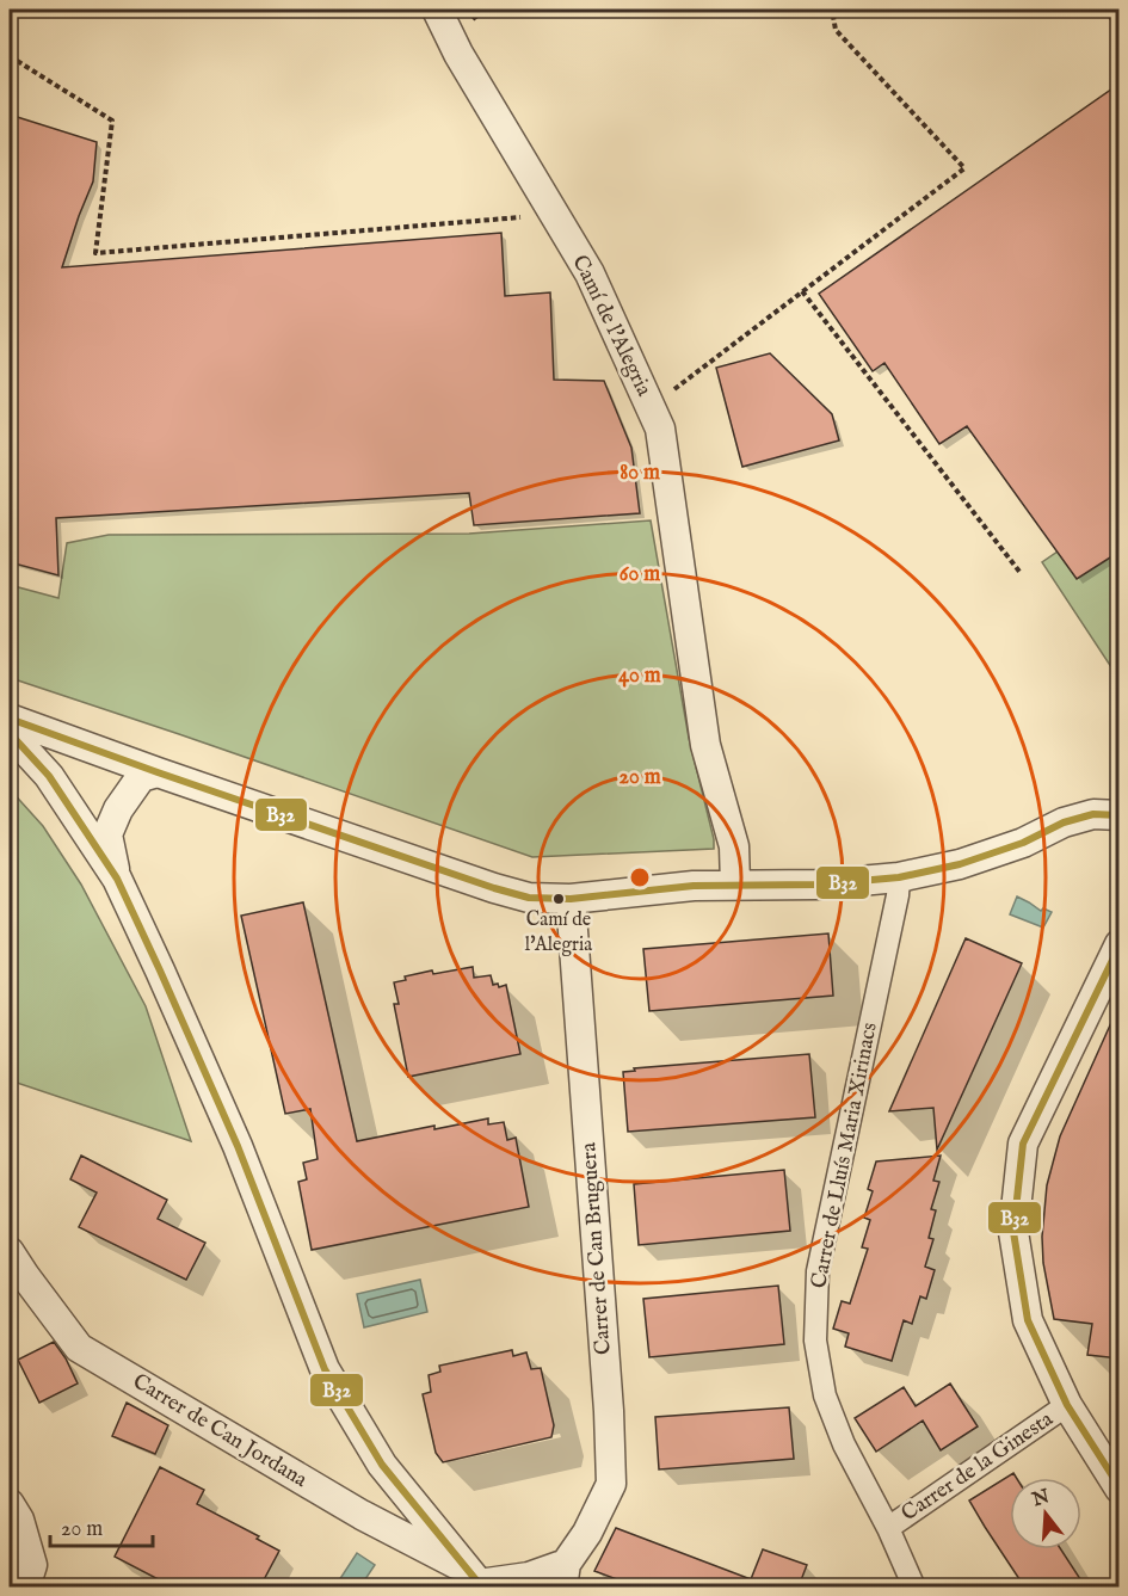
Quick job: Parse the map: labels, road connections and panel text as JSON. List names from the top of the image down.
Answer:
{
  "streets": {
    "street": [
      "Camí de l'Alegria",
      "Carrer de Lluís Maria Xirinacs",
      "Carrer de Can Bruguera",
      "Carrer de Can Jordana",
      "Carrer de la Ginesta"
    ]
  },
  "crossings": [
    ["Carrer de Lluís Maria Xirinacs", "Carrer de la Ginesta"]
  ],
  "places": ["Camí de l'Alegria"],
  "lines": ["transit line B32"],
  "scale_bar": "20 m",
  "north": "top",
  "rings": [
    "80 m",
    "60 m",
    "40 m",
    "20 m"
  ]
}
